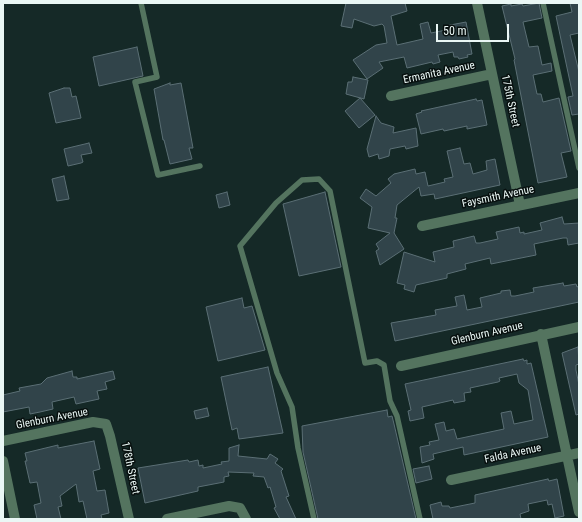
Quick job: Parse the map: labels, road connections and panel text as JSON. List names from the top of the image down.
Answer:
{
  "streets": {
    "street": [
      "Ermanita Avenue",
      "175th Street",
      "Faysmith Avenue",
      "Glenburn Avenue",
      "Falda Avenue",
      "178th Street"
    ]
  },
  "crossings": [
    ["Ermanita Avenue", "175th Street"],
    ["175th Street", "Faysmith Avenue"],
    ["Glenburn Avenue", "178th Street"]
  ],
  "scale_bar": "50 m"
}
